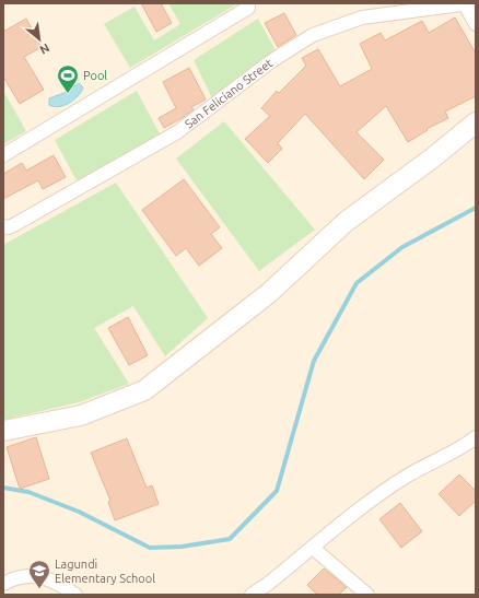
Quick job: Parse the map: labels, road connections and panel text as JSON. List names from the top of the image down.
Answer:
{
  "streets": {
    "street": ["San Feliciano Street"]
  },
  "places": {
    "sports": ["Pool"],
    "school or university": ["Lagundi Elementary School"]
  },
  "north": "bottom right"
}
